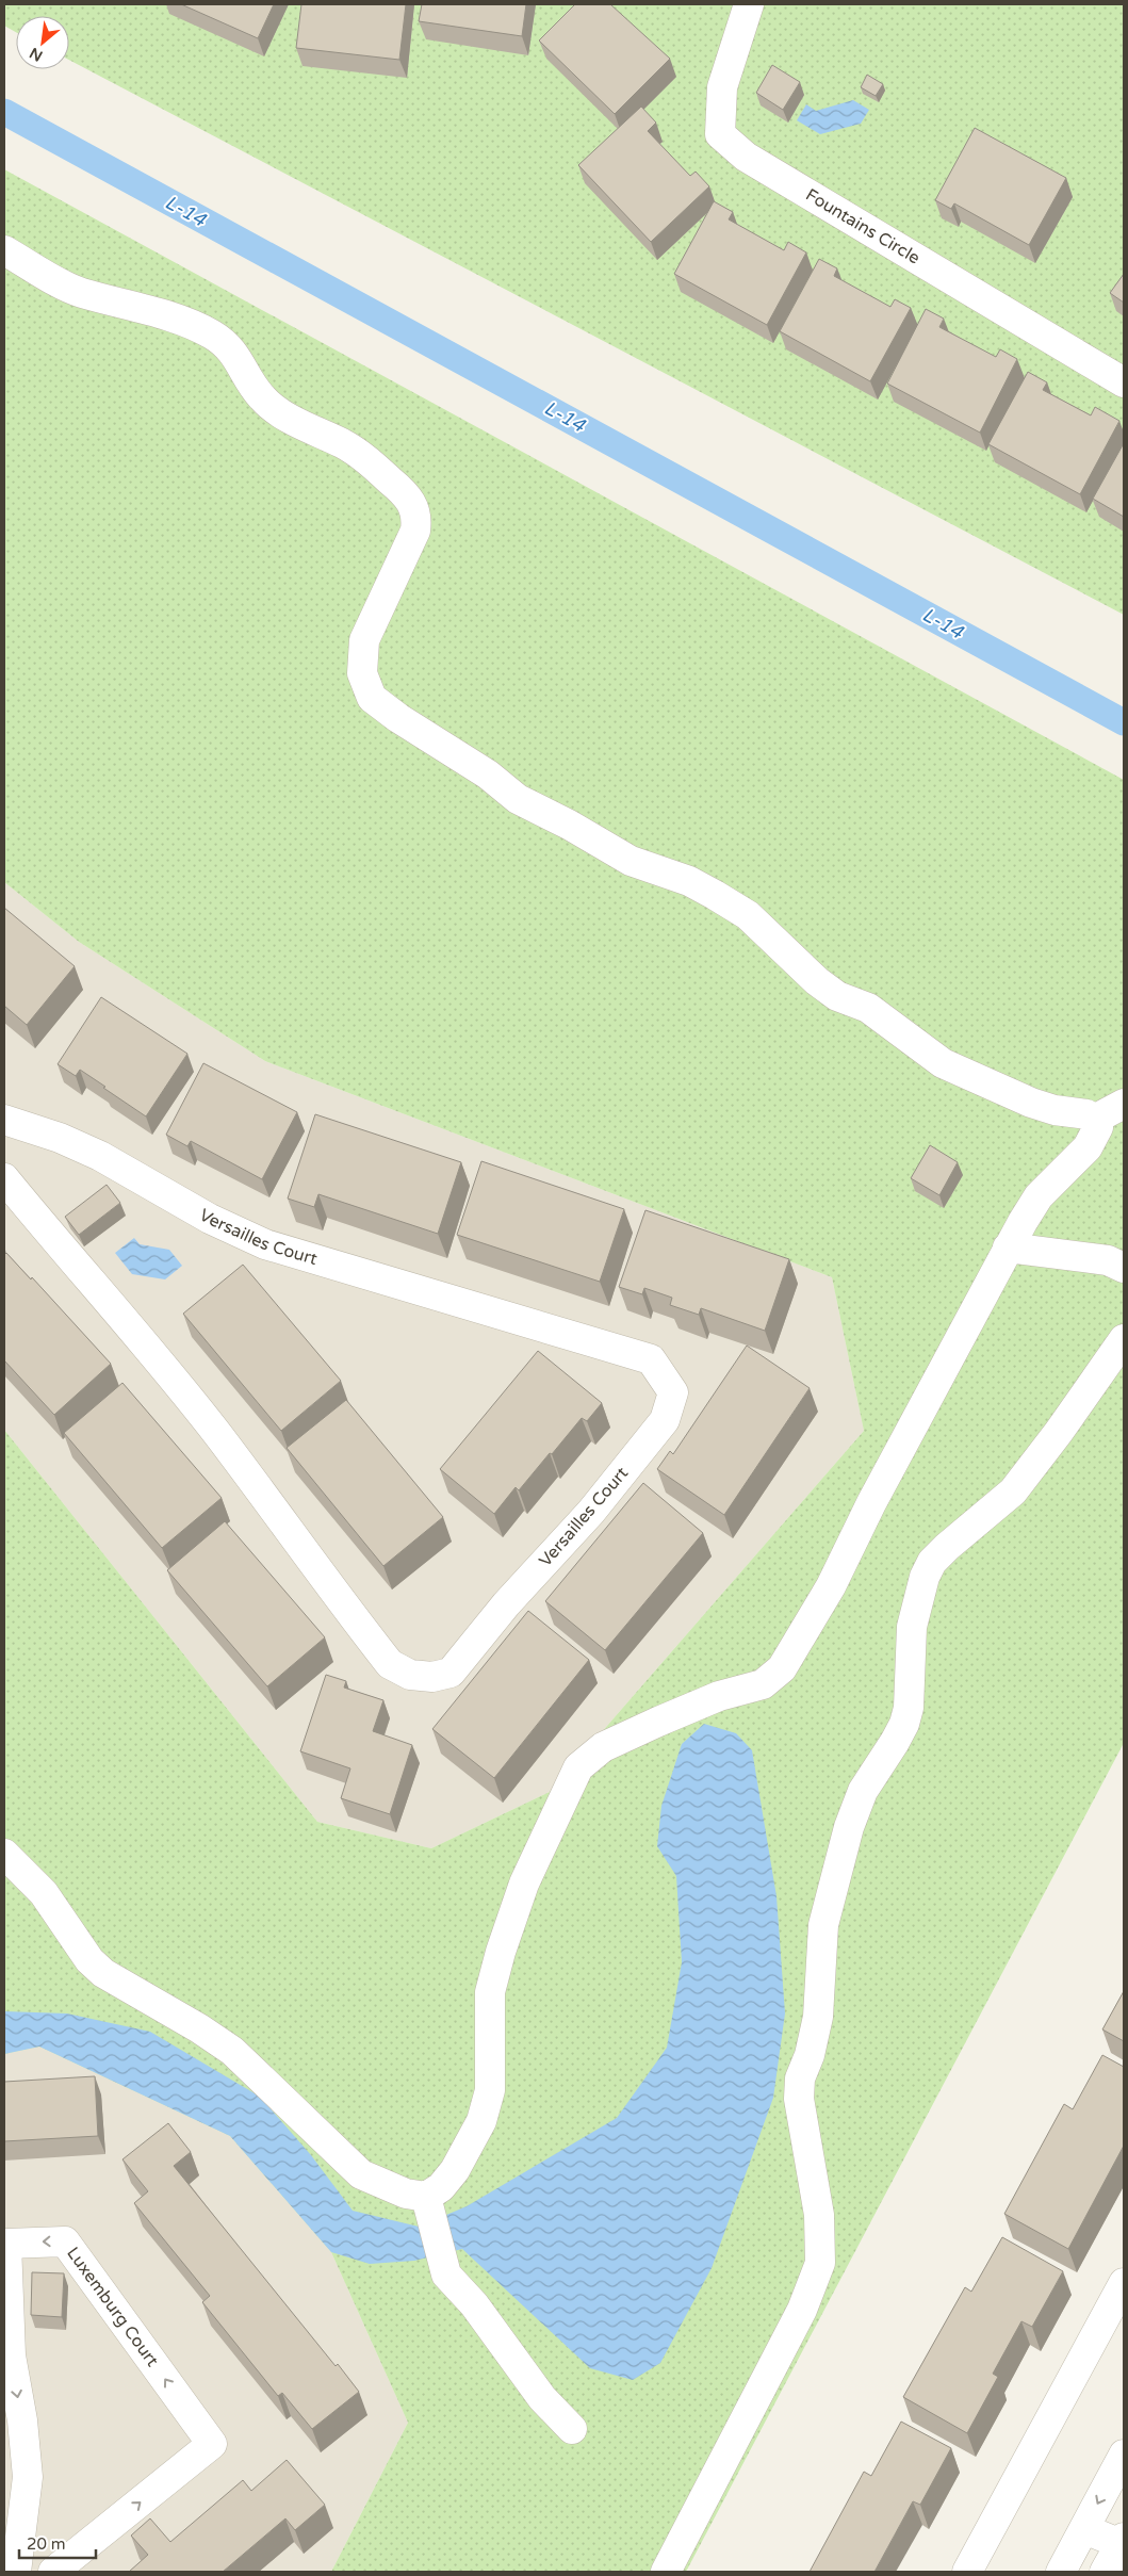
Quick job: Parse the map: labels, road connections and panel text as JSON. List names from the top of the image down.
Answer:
{
  "streets": {
    "street": ["Fountains Circle", "Versailles Court", "Luxemburg Court"]
  },
  "water": ["L-14"],
  "scale_bar": "20 m",
  "north": "bottom left"
}
